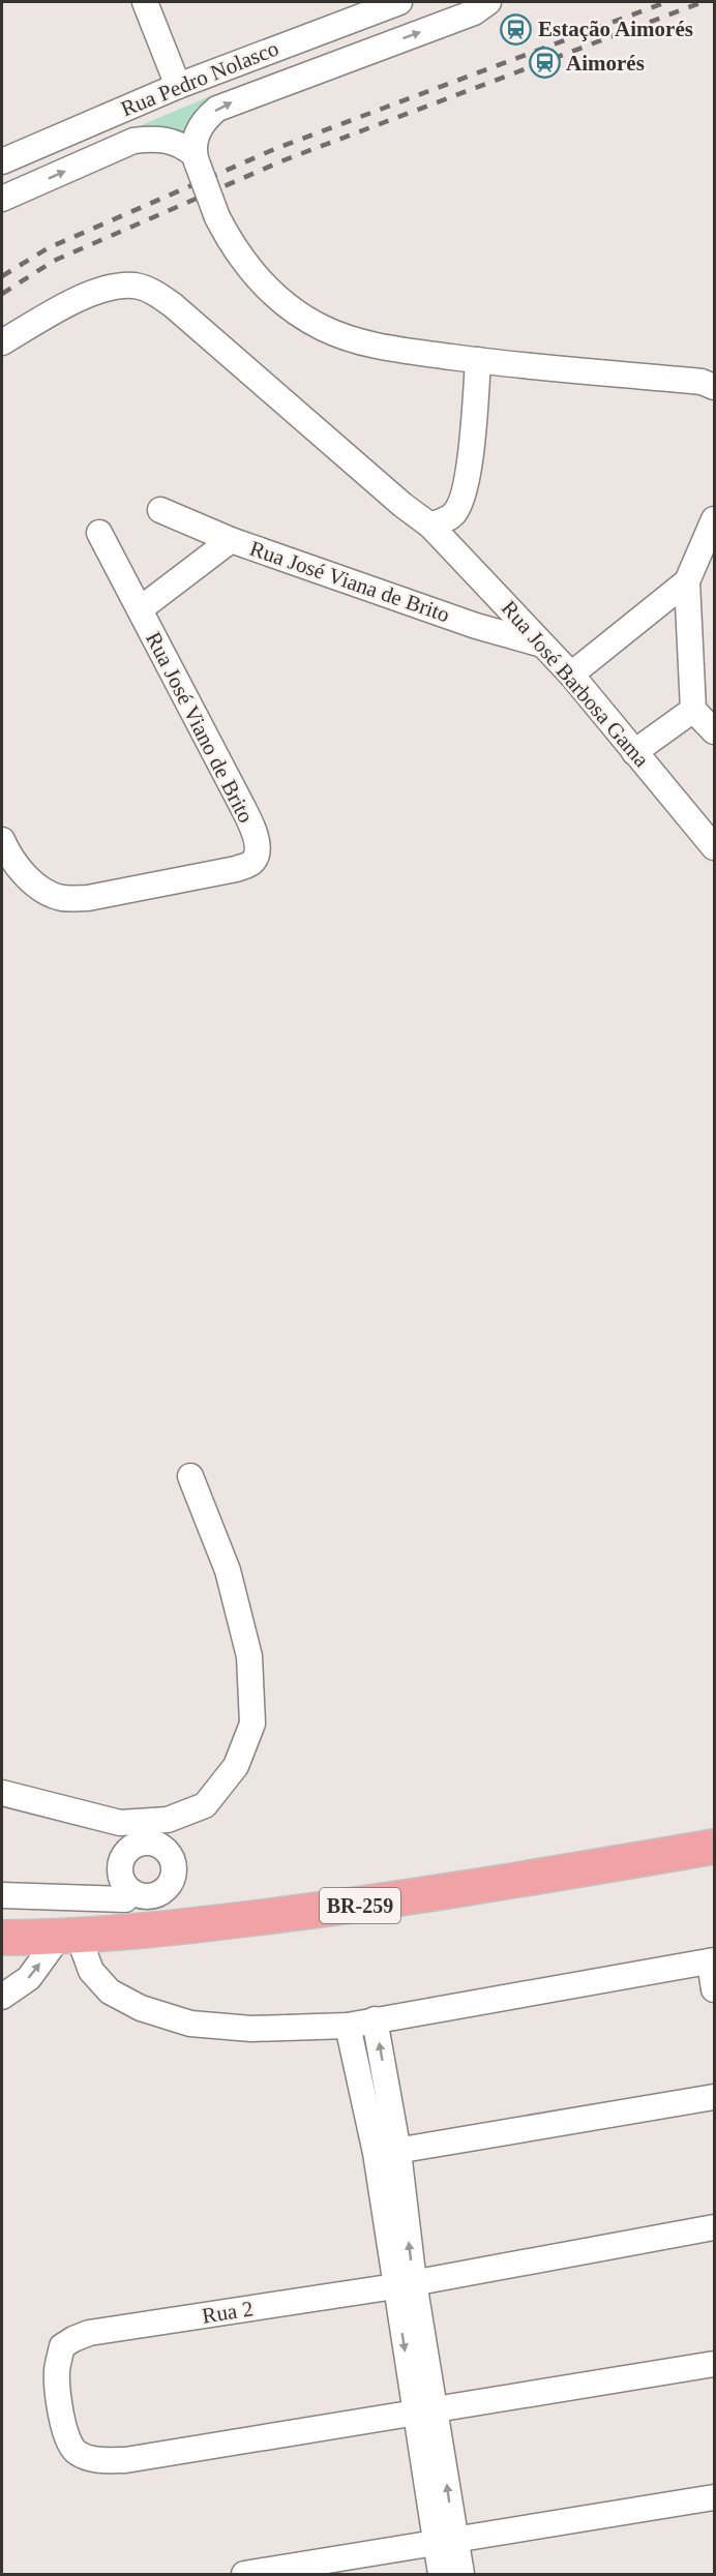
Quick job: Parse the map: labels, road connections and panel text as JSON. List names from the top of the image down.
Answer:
{
  "streets": {
    "highway": ["BR-259"],
    "street": [
      "Rua Pedro Nolasco",
      "Rua José Viana de Brito",
      "Rua José Barbosa Gama",
      "Rua José Viano de Brito",
      "Rua 2"
    ]
  },
  "crossings": [
    ["Rua José Viana de Brito", "Rua José Barbosa Gama"],
    ["Rua José Viana de Brito", "Rua José Viano de Brito"]
  ],
  "places": {
    "station": ["Estação Aimorés", "Aimorés"]
  }
}
